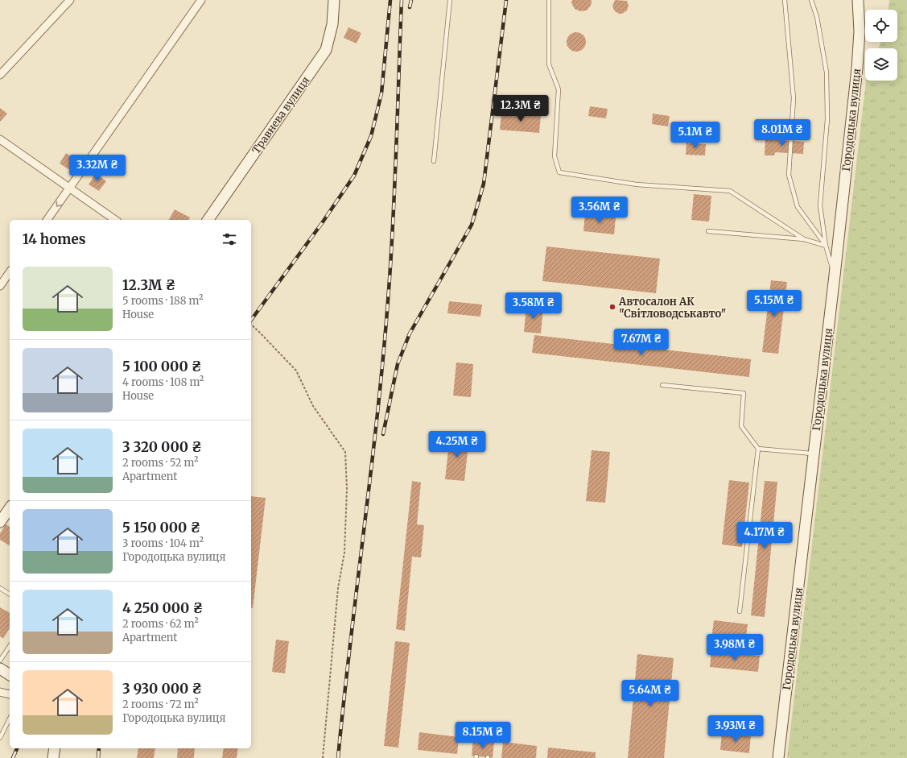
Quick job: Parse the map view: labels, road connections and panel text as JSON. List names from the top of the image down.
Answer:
{
  "streets": {
    "main road": ["Травнева вулиця", "Городоцька вулиця"]
  },
  "places": ["Автосалон АК \"Світловодськавто\""],
  "page": {
    "price": [
      "12.3M ₴",
      "8.01M ₴",
      "5.1M ₴",
      "3.32M ₴",
      "3.56M ₴",
      "5.15M ₴",
      "3.58M ₴",
      "7.67M ₴",
      "4.25M ₴",
      "4.17M ₴",
      "3.98M ₴",
      "5.64M ₴",
      "3.93M ₴",
      "8.15M ₴"
    ],
    "heading": "14 homes",
    "list": [
      {
        "name": "12.3M ₴",
        "note": "5 rooms · 188 m² · House"
      },
      {
        "name": "5 100 000 ₴",
        "note": "4 rooms · 108 m² · House"
      },
      {
        "name": "3 320 000 ₴",
        "note": "2 rooms · 52 m² · Apartment"
      },
      {
        "name": "5 150 000 ₴",
        "note": "3 rooms · 104 m² · Городоцька вулиця"
      },
      {
        "name": "4 250 000 ₴",
        "note": "2 rooms · 62 m² · Apartment"
      },
      {
        "name": "3 930 000 ₴",
        "note": "2 rooms · 72 m² · Городоцька вулиця"
      }
    ]
  }
}
